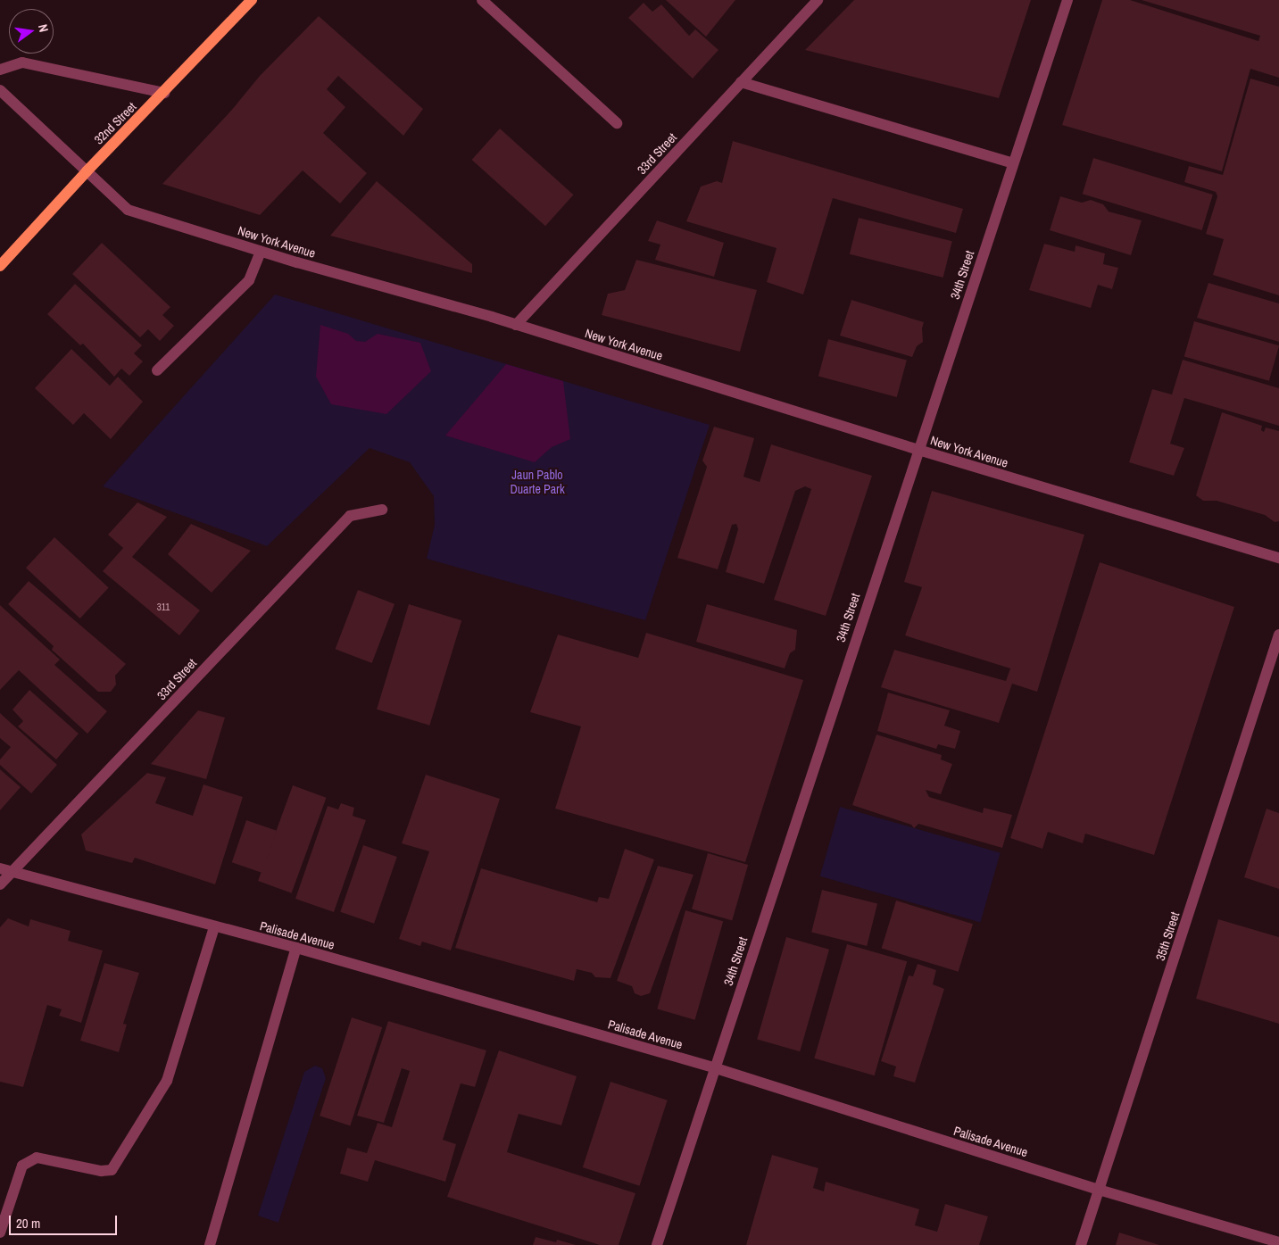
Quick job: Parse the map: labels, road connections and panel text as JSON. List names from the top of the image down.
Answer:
{
  "streets": {
    "main road": ["32nd Street"],
    "street": [
      "33rd Street",
      "New York Avenue",
      "34th Street",
      "Palisade Avenue",
      "35th Street"
    ]
  },
  "crossings": [
    ["32nd Street", "New York Avenue"],
    ["33rd Street", "New York Avenue"],
    ["33rd Street", "Palisade Avenue"],
    ["New York Avenue", "34th Street"],
    ["34th Street", "Palisade Avenue"],
    ["Palisade Avenue", "35th Street"]
  ],
  "parks": ["Jaun Pablo Duarte Park"],
  "house_numbers": ["311"],
  "scale_bar": "20 m",
  "north": "right"
}
